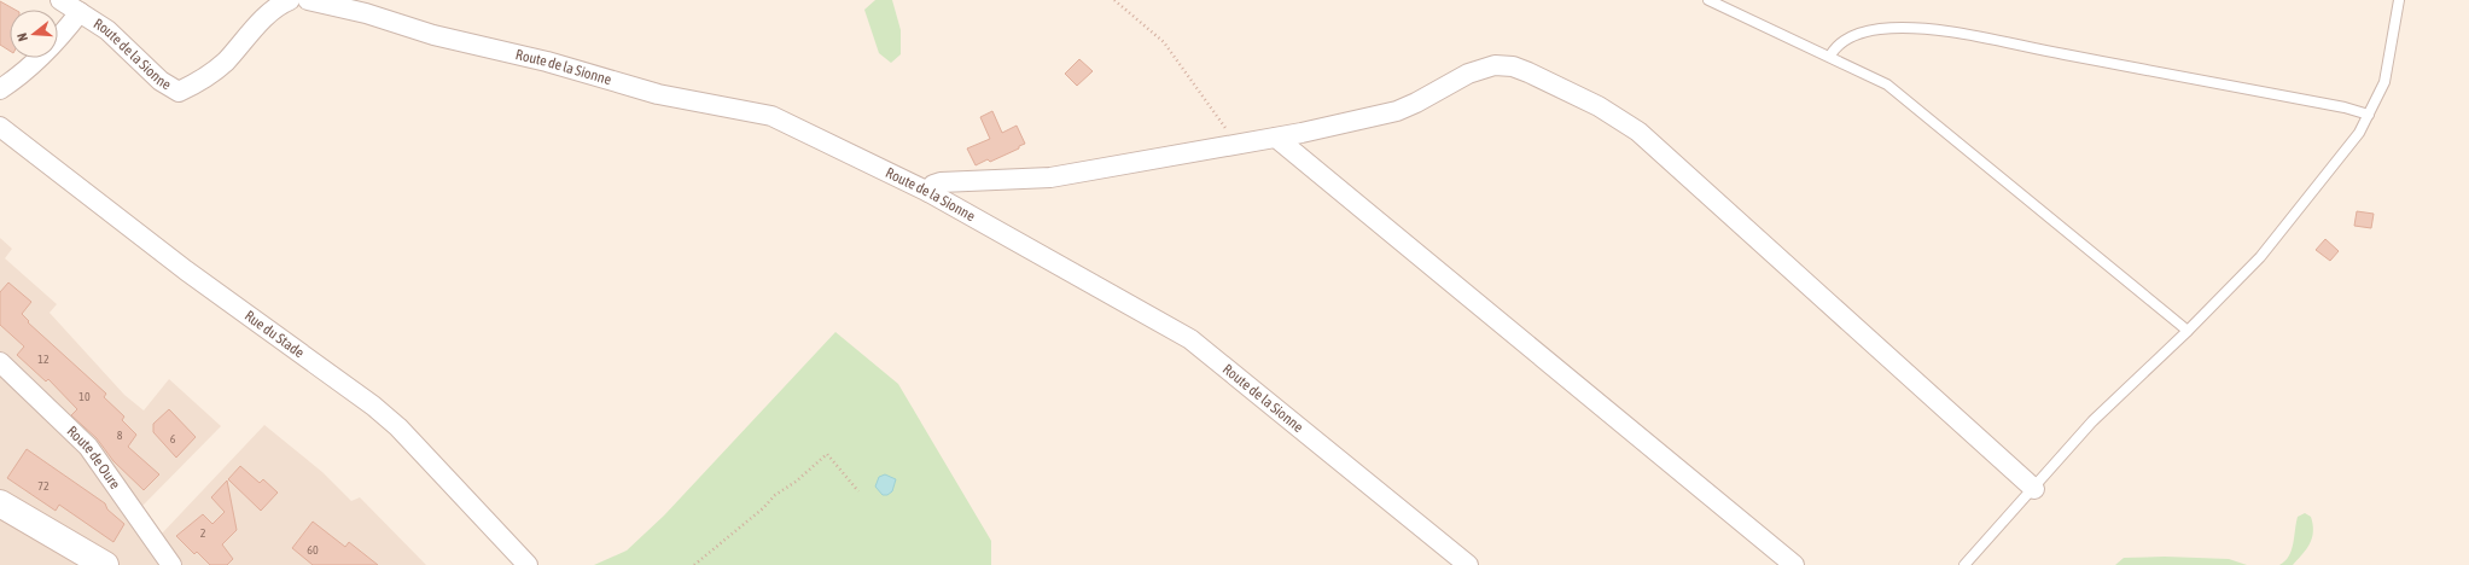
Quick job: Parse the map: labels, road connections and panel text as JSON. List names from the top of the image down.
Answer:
{
  "streets": {
    "street": ["Route de la Sionne", "Rue du Stade", "Route de Oure"]
  },
  "house_numbers": [
    "12",
    "10",
    "8",
    "6",
    "72",
    "2",
    "60"
  ],
  "north": "left"
}
